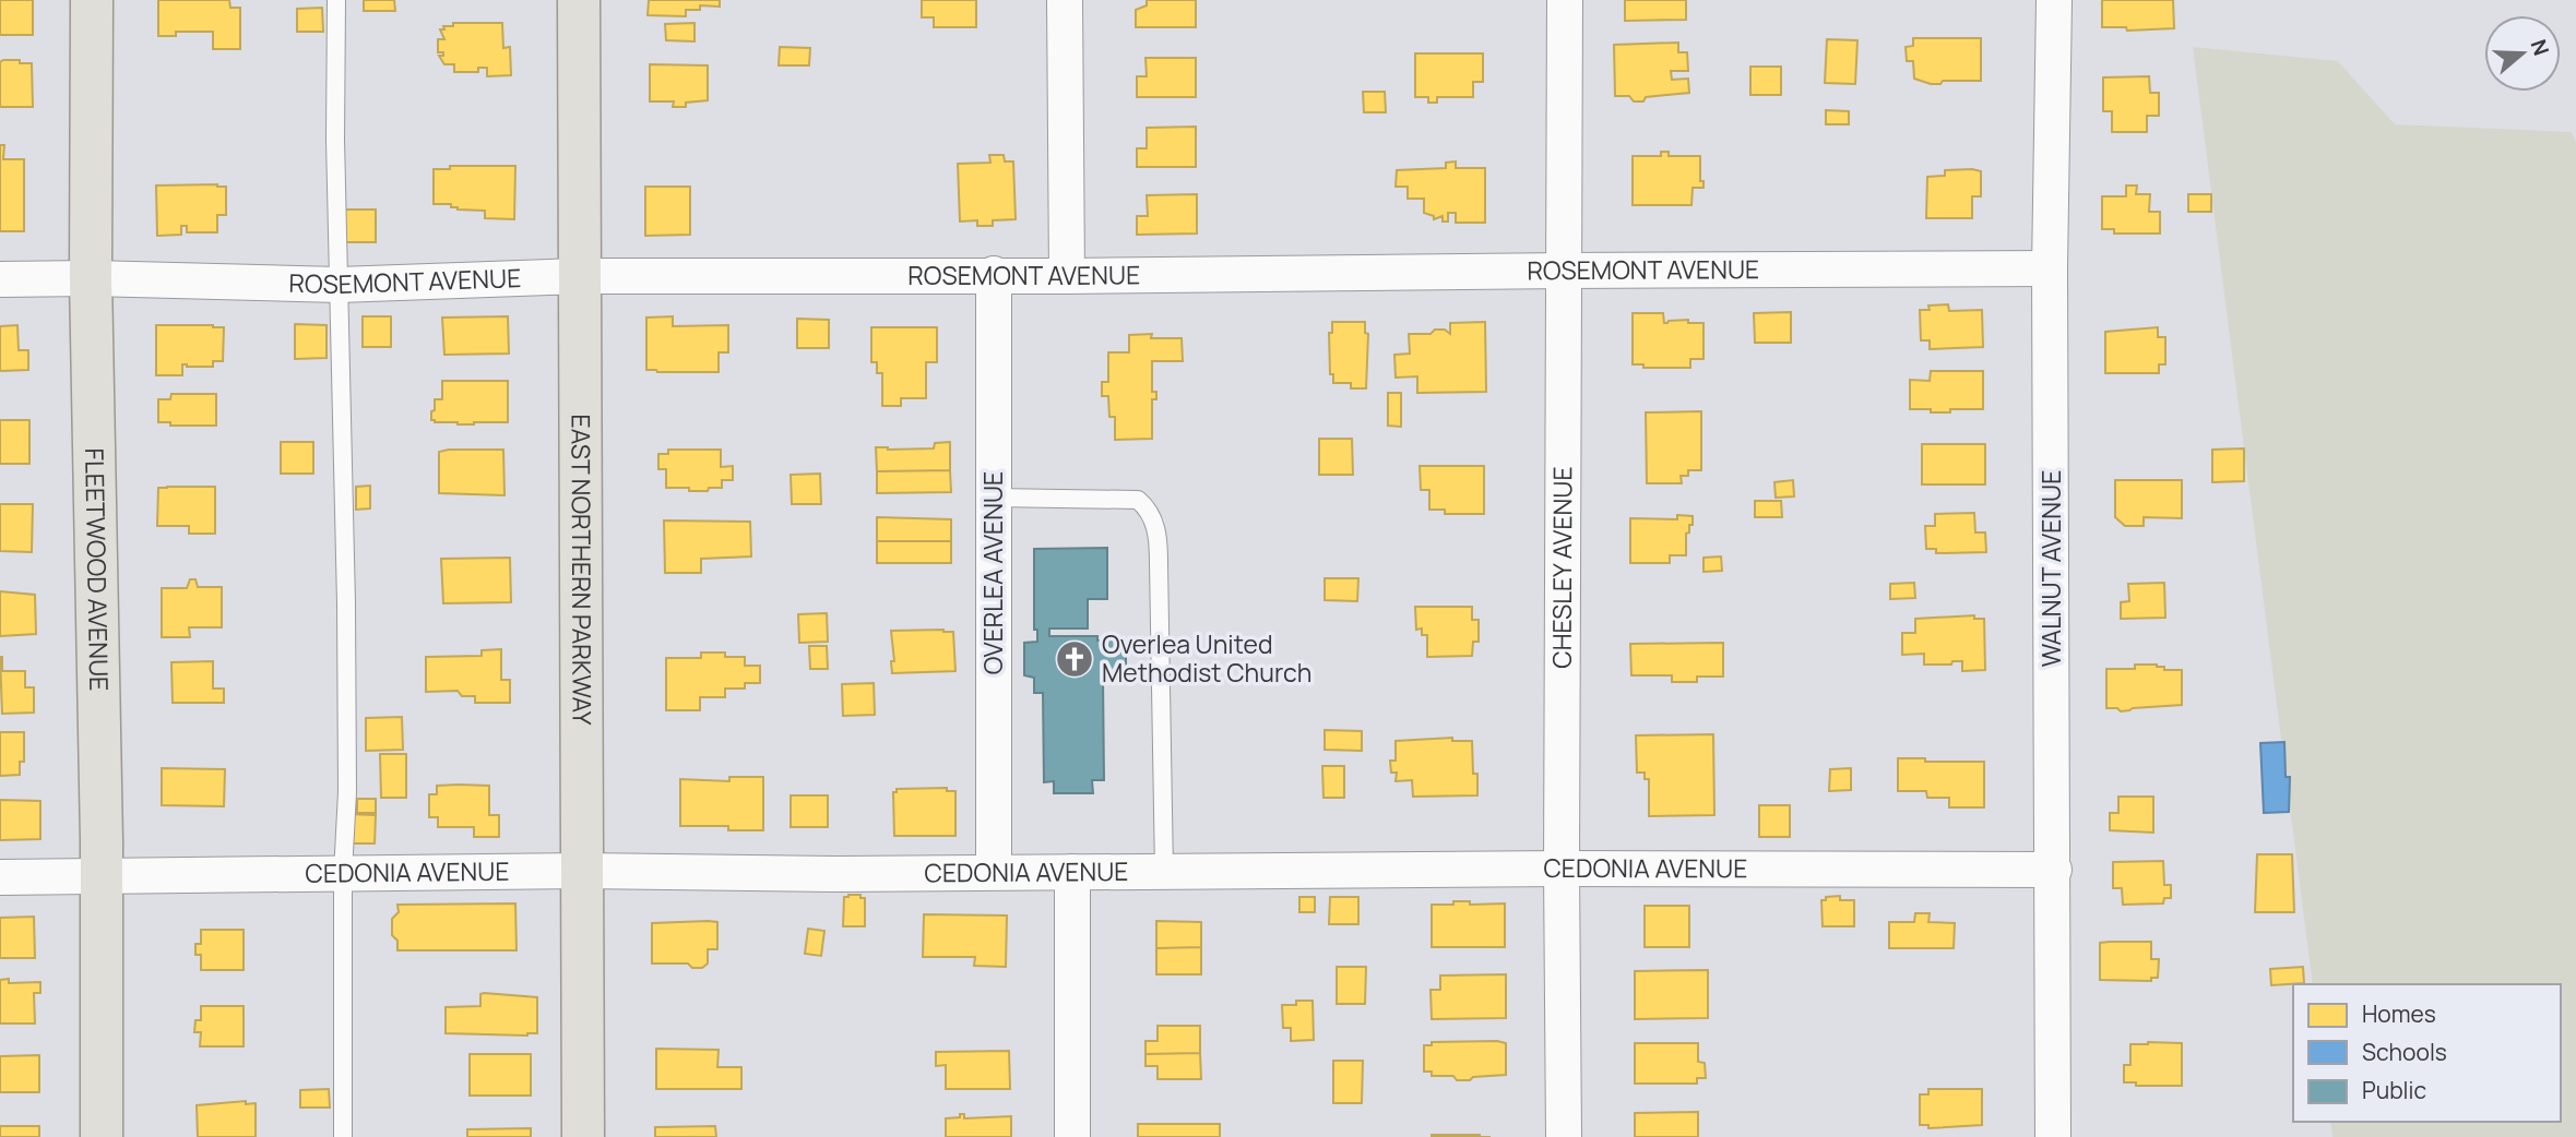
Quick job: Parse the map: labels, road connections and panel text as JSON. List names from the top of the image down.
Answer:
{
  "streets": {
    "main road": ["FLEETWOOD AVENUE", "EAST NORTHERN PARKWAY"],
    "street": [
      "ROSEMONT AVENUE",
      "CHESLEY AVENUE",
      "WALNUT AVENUE",
      "OVERLEA AVENUE",
      "CEDONIA AVENUE"
    ]
  },
  "crossings": [
    ["ROSEMONT AVENUE", "FLEETWOOD AVENUE"],
    ["ROSEMONT AVENUE", "EAST NORTHERN PARKWAY"],
    ["ROSEMONT AVENUE", "CHESLEY AVENUE"],
    ["ROSEMONT AVENUE", "WALNUT AVENUE"],
    ["ROSEMONT AVENUE", "OVERLEA AVENUE"],
    ["FLEETWOOD AVENUE", "CEDONIA AVENUE"],
    ["EAST NORTHERN PARKWAY", "CEDONIA AVENUE"],
    ["CHESLEY AVENUE", "CEDONIA AVENUE"],
    ["WALNUT AVENUE", "CEDONIA AVENUE"],
    ["OVERLEA AVENUE", "CEDONIA AVENUE"]
  ],
  "places": {
    "church": ["Overlea United Methodist Church"]
  },
  "legend": ["Homes", "Schools", "Public"],
  "north": "right"
}
